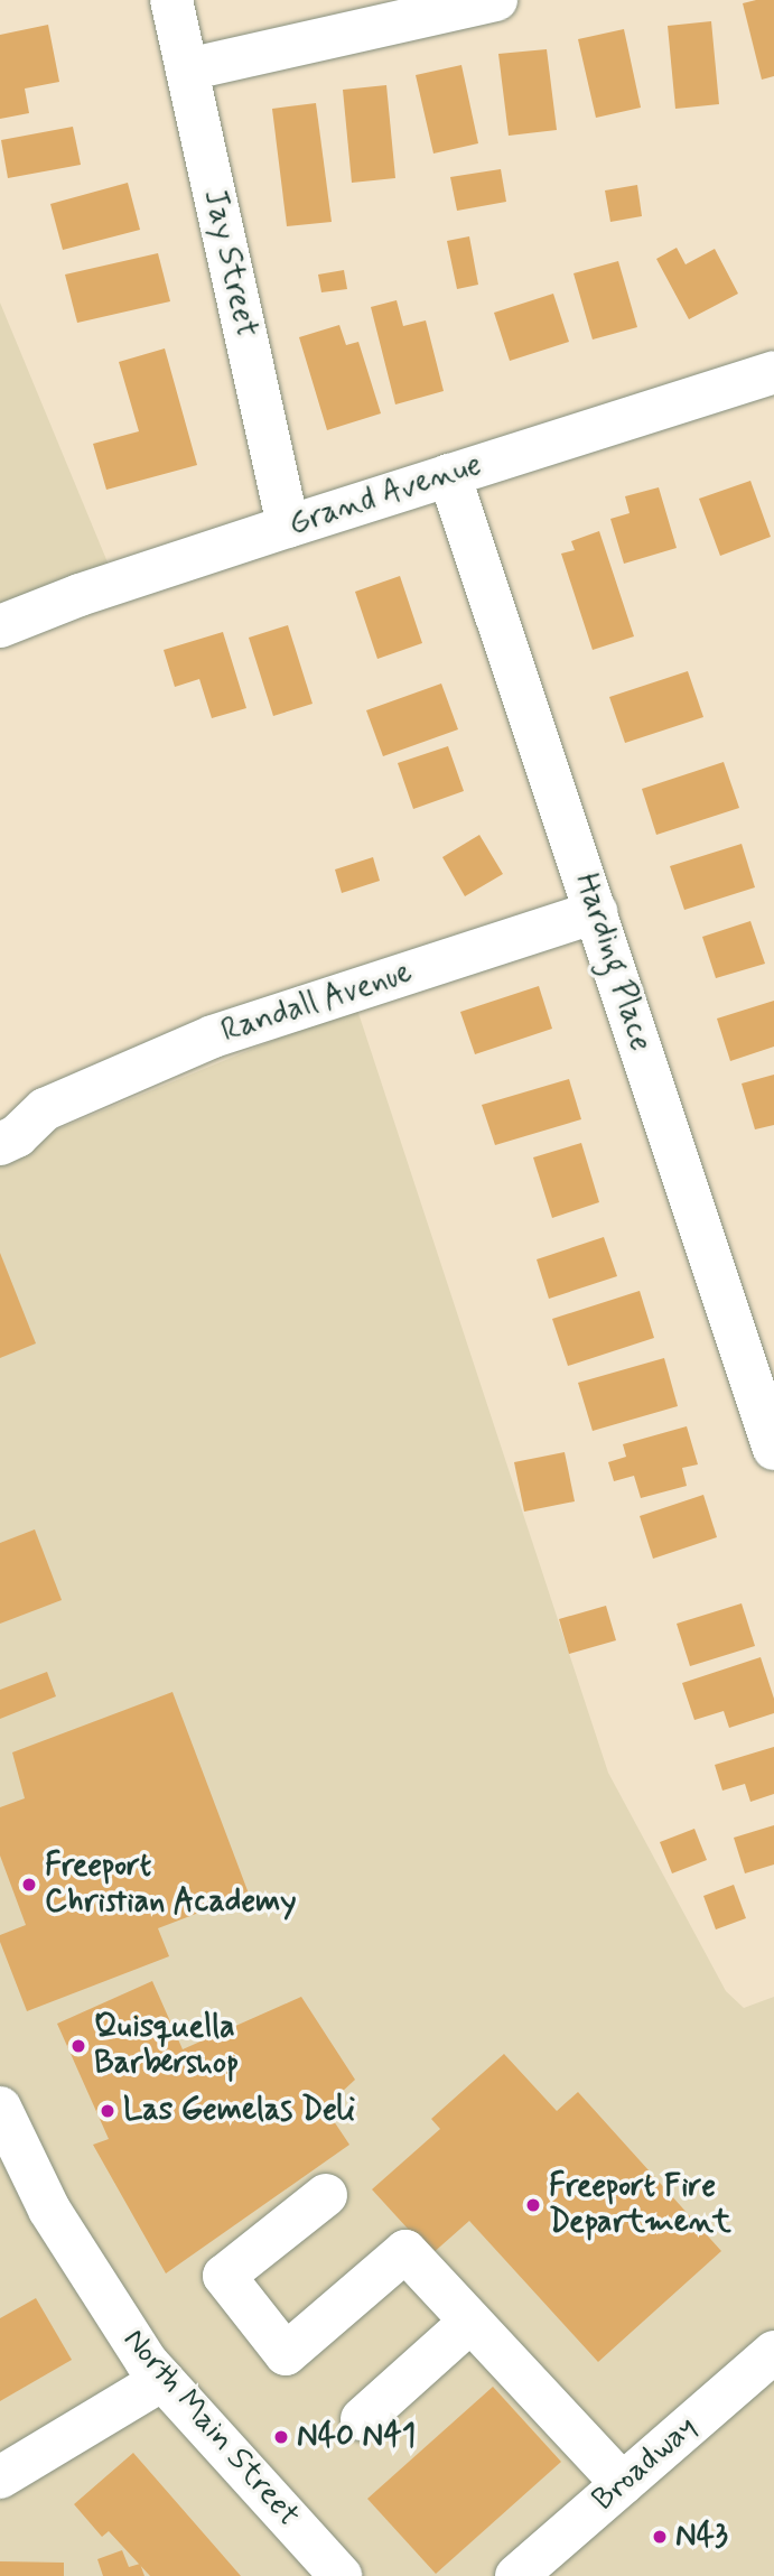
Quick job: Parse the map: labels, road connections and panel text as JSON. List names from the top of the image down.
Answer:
{
  "streets": {
    "street": [
      "Jay Street",
      "Grand Avenue",
      "Harding Place",
      "Randall Avenue",
      "North Main Street",
      "Broadway"
    ]
  },
  "crossings": [
    ["Jay Street", "Grand Avenue"],
    ["Grand Avenue", "Harding Place"],
    ["Harding Place", "Randall Avenue"]
  ],
  "places": [
    "Freeport Christian Academy",
    "Quisquella Barbershop",
    "Las Gemelas Deli",
    "Freeport Fire Department",
    "N40 N41",
    "N43"
  ]
}
